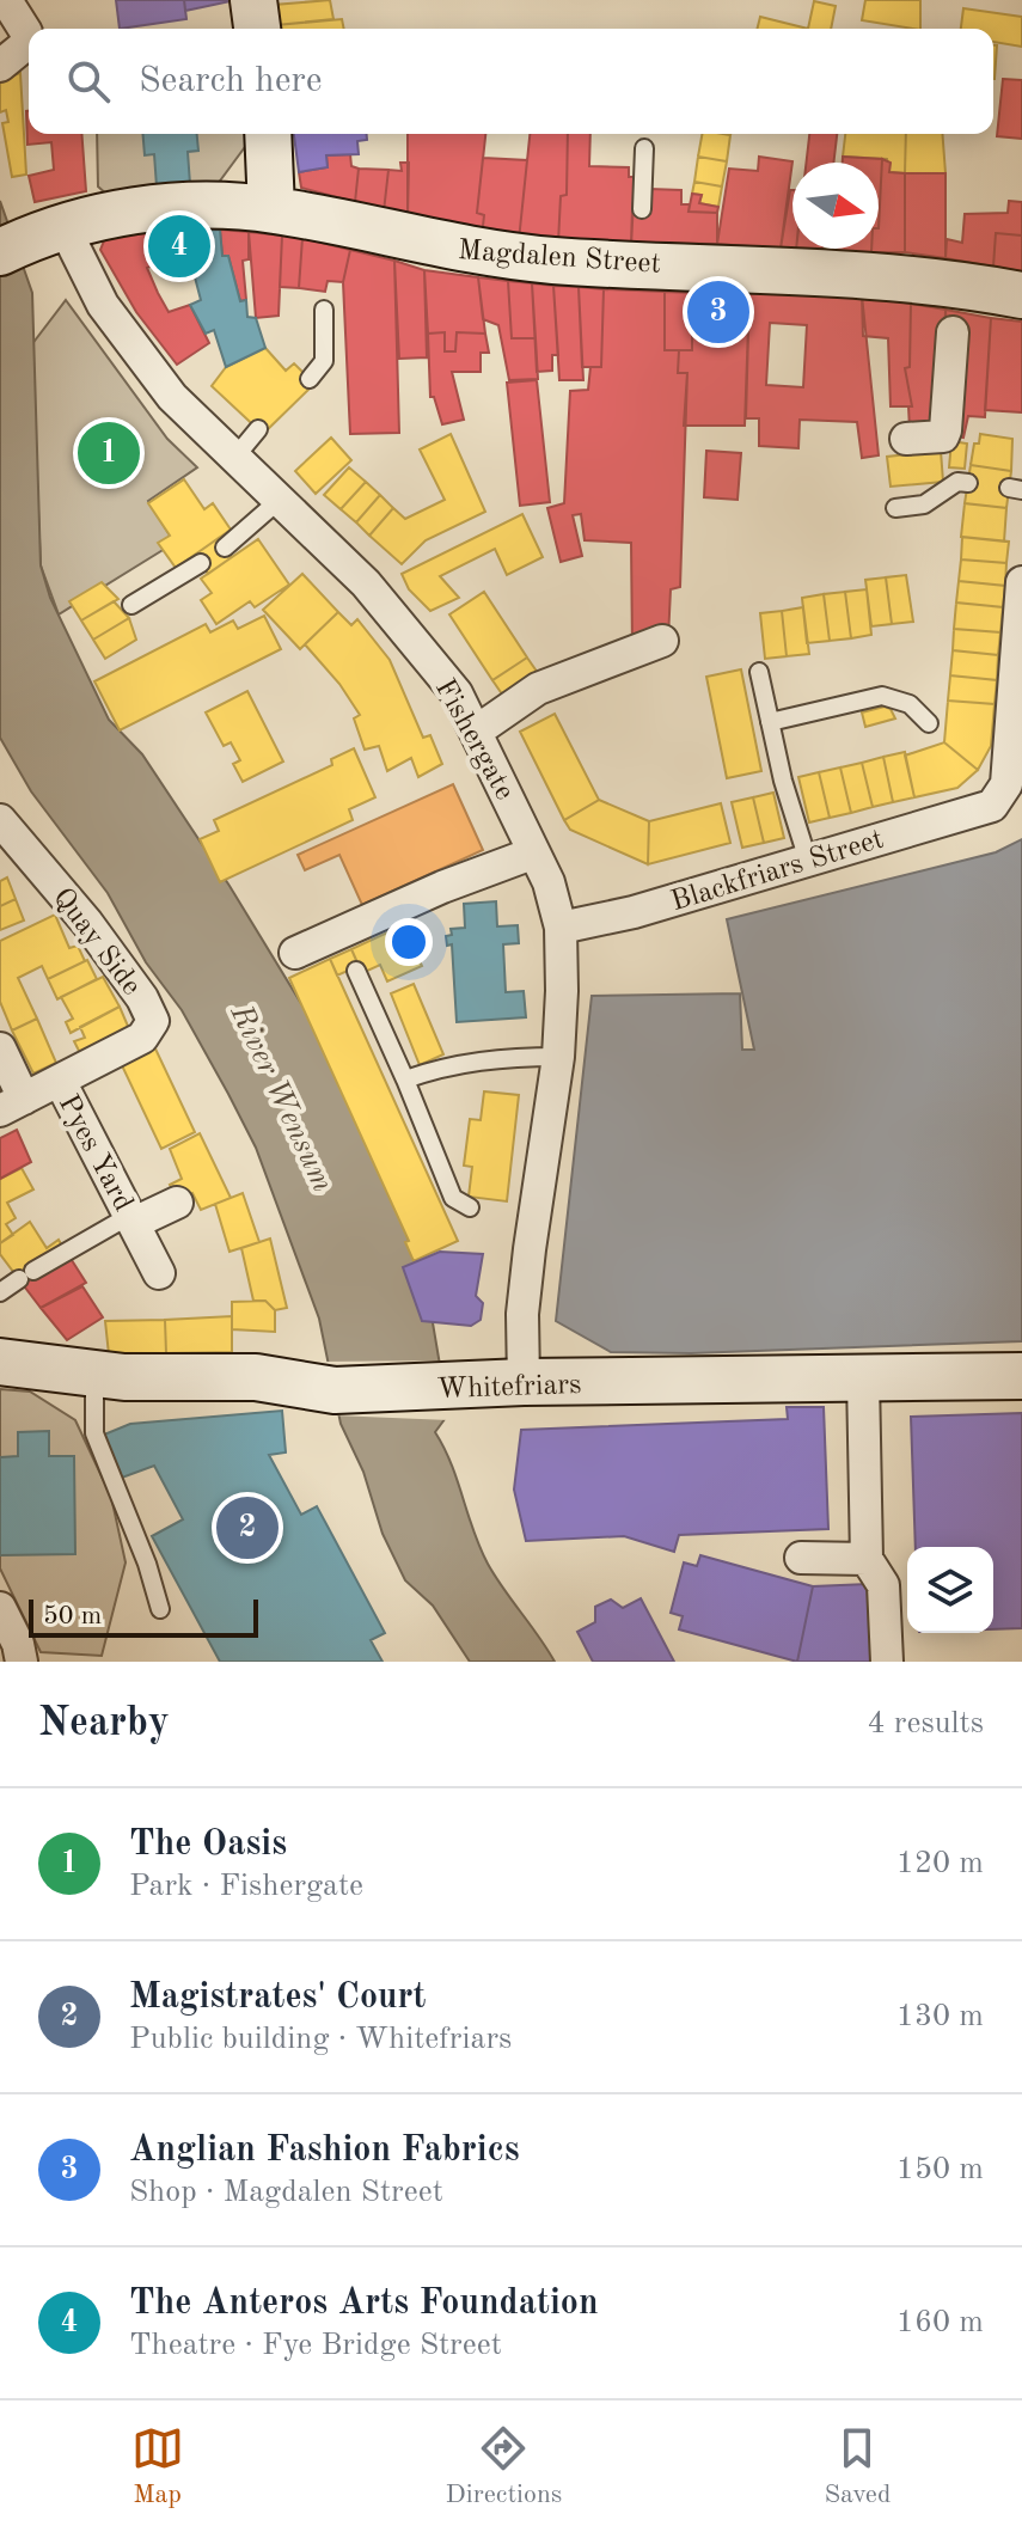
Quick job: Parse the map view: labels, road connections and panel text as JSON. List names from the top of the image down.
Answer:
{
  "streets": {
    "street": [
      "Magdalen Street",
      "Fishergate",
      "Blackfriars Street",
      "Quay Side",
      "Pyes Yard",
      "Whitefriars"
    ]
  },
  "crossings": [
    ["Magdalen Street", "Fishergate"],
    ["Fishergate", "Blackfriars Street"],
    ["Fishergate", "Whitefriars"],
    ["Quay Side", "Pyes Yard"]
  ],
  "water": ["River Wensum"],
  "scale_bar": "50 m",
  "north": "right",
  "page": {
    "search": "Search here",
    "pins": [
      "4",
      "3",
      "1",
      "2"
    ],
    "scale": "50 m",
    "heading": ["Nearby", "4 results"],
    "list": [
      {
        "mark": "1",
        "name": "The Oasis",
        "note": "Park · Fishergate",
        "value": "120 m"
      },
      {
        "mark": "2",
        "name": "Magistrates' Court",
        "note": "Public building · Whitefriars",
        "value": "130 m"
      },
      {
        "mark": "3",
        "name": "Anglian Fashion Fabrics",
        "note": "Shop · Magdalen Street",
        "value": "150 m"
      },
      {
        "mark": "4",
        "name": "The Anteros Arts Foundation",
        "note": "Theatre · Fye Bridge Street",
        "value": "160 m"
      }
    ],
    "nav": ["Map", "Directions", "Saved"]
  }
}
